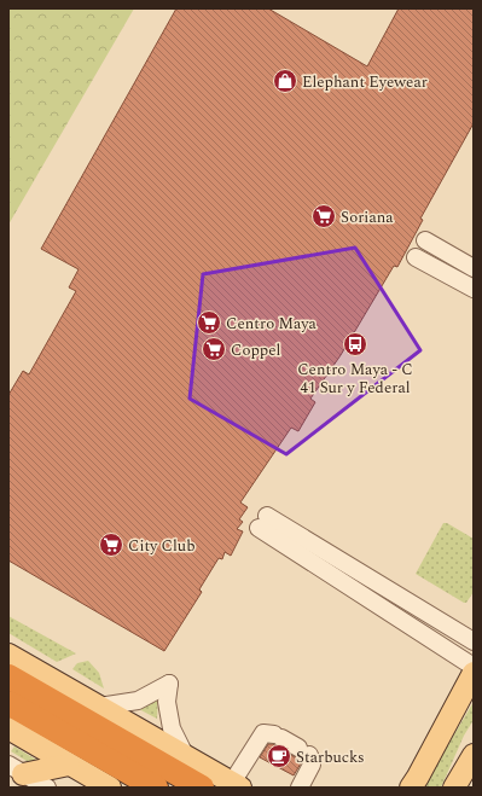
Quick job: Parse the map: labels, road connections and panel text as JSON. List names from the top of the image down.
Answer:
{
  "places": {
    "shop": ["Elephant Eyewear"],
    "supermarket": [
      "Soriana",
      "Centro Maya",
      "Coppel",
      "City Club"
    ],
    "bus stop": ["Centro Maya - C 41 Sur y Federal"],
    "cafe": ["Starbucks"]
  }
}
